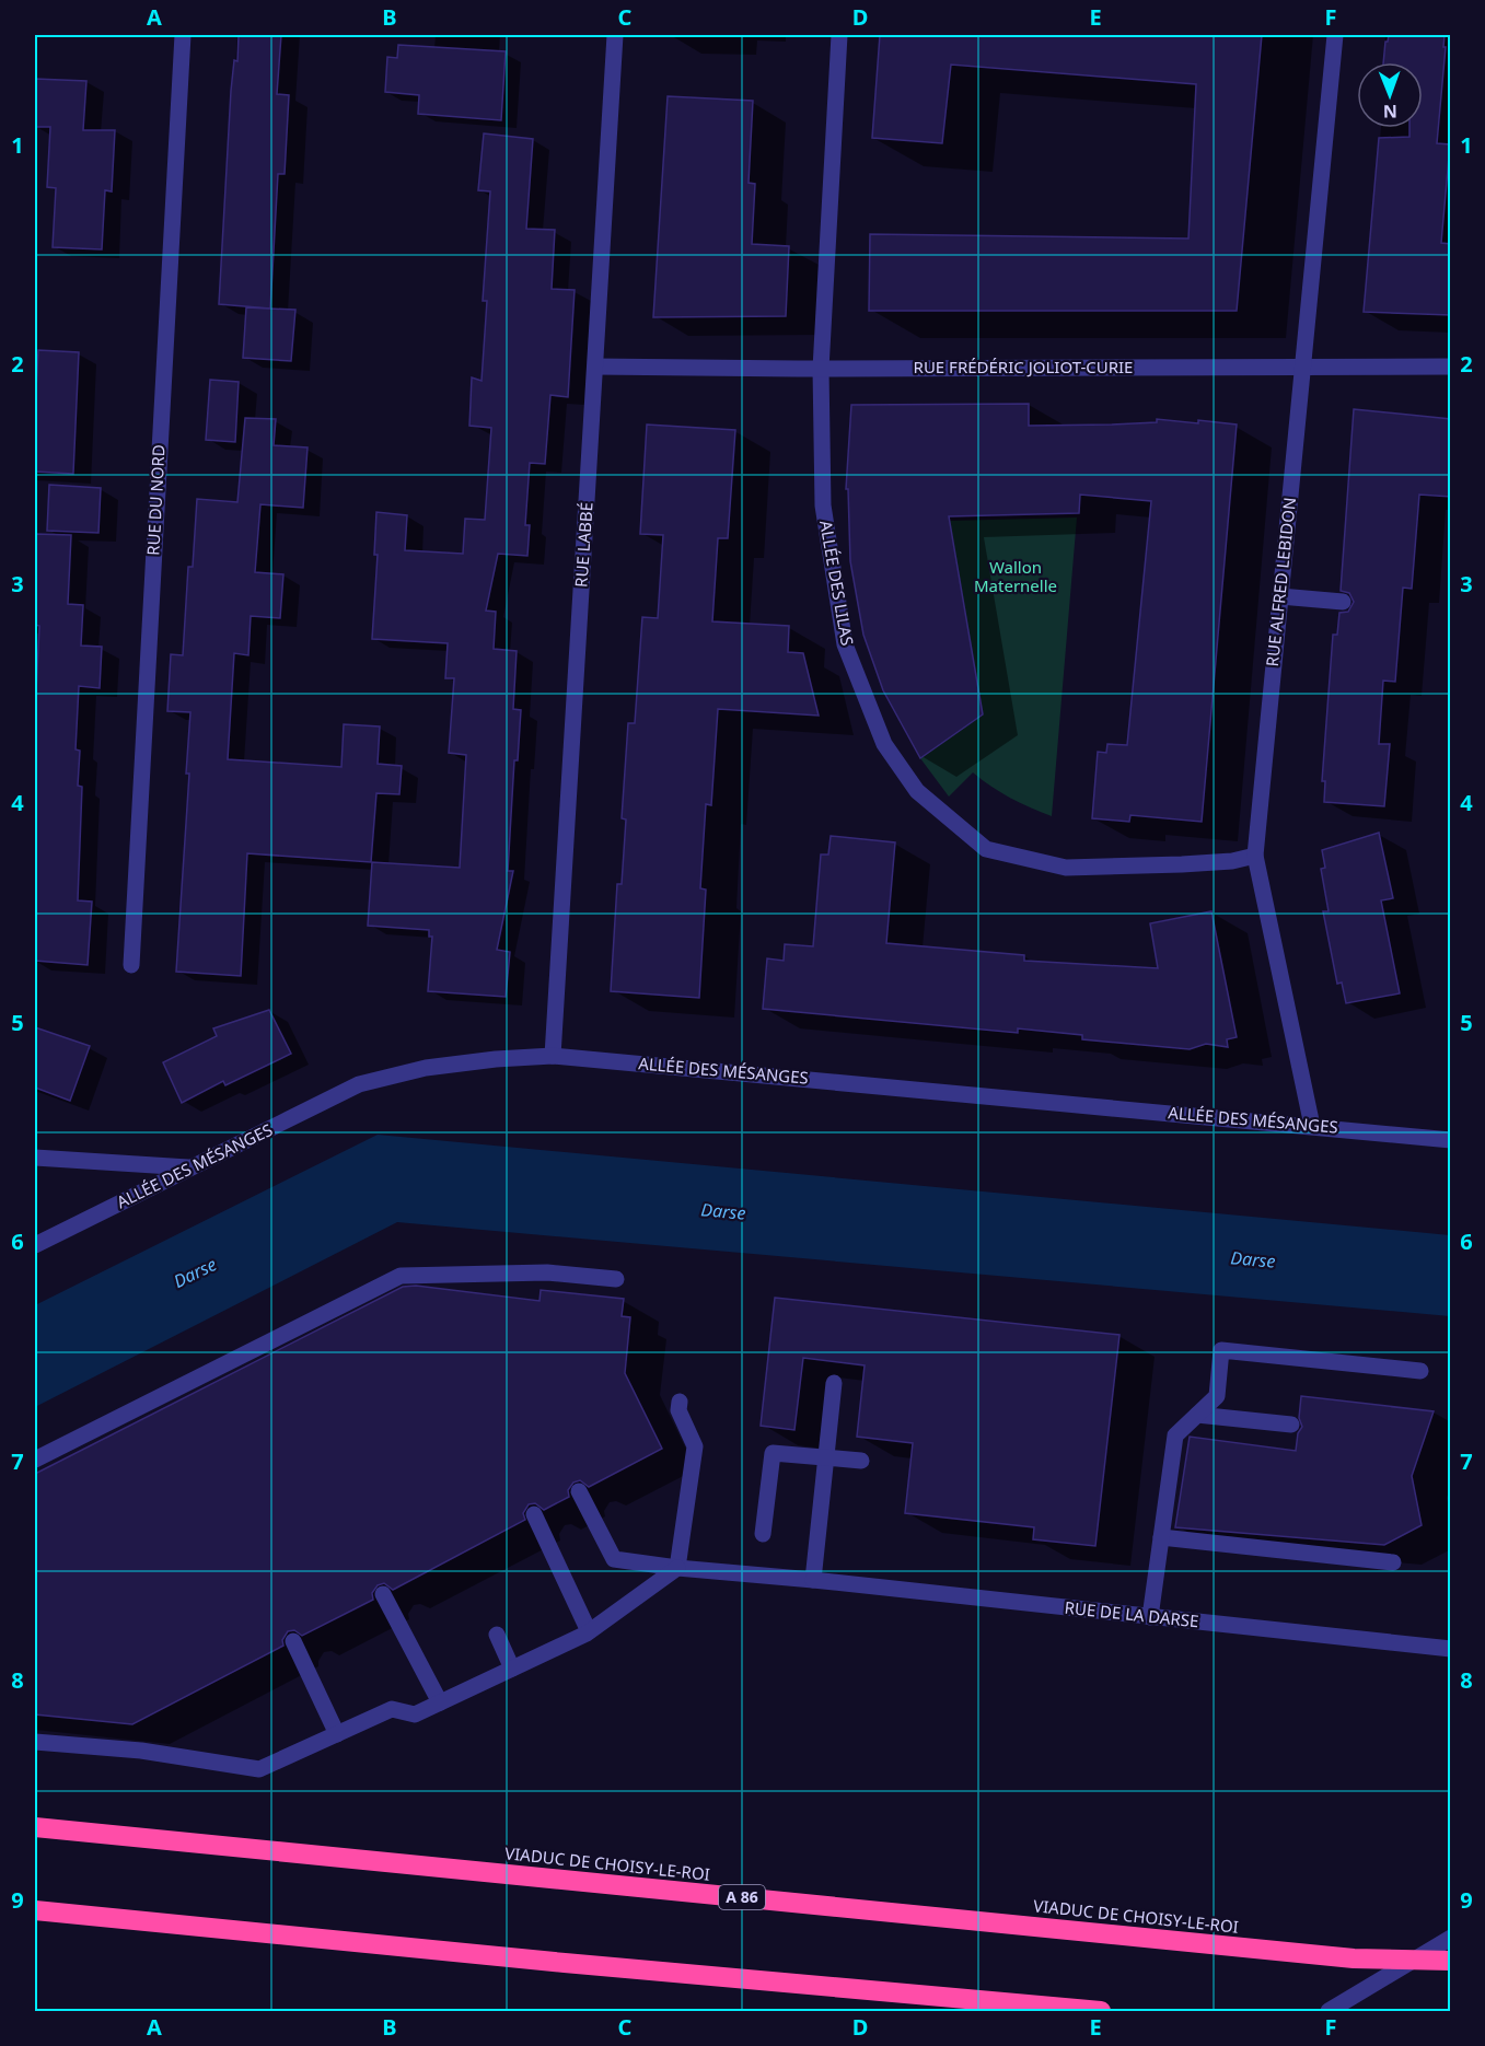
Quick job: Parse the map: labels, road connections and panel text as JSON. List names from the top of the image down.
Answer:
{
  "streets": {
    "highway": ["VIADUC DE CHOISY-LE-ROI", "A 86"],
    "street": [
      "RUE FRÉDÉRIC JOLIOT-CURIE",
      "RUE DU NORD",
      "RUE LABBÉ",
      "RUE ALFRED LEBIDON",
      "ALLÉE DES LILAS",
      "ALLÉE DES MÉSANGES",
      "RUE DE LA DARSE"
    ]
  },
  "crossings": [
    ["RUE FRÉDÉRIC JOLIOT-CURIE", "RUE LABBÉ"],
    ["RUE FRÉDÉRIC JOLIOT-CURIE", "RUE ALFRED LEBIDON"],
    ["RUE FRÉDÉRIC JOLIOT-CURIE", "ALLÉE DES LILAS"],
    ["RUE LABBÉ", "ALLÉE DES MÉSANGES"],
    ["RUE ALFRED LEBIDON", "ALLÉE DES LILAS"],
    ["RUE ALFRED LEBIDON", "ALLÉE DES MÉSANGES"]
  ],
  "water": ["Darse"],
  "parks": ["Wallon Maternelle"],
  "north": "bottom",
  "grid": {
    "columns": [
      "A",
      "B",
      "C",
      "D",
      "E",
      "F"
    ],
    "rows": [
      "1",
      "2",
      "3",
      "4",
      "5",
      "6",
      "7",
      "8",
      "9"
    ]
  }
}
